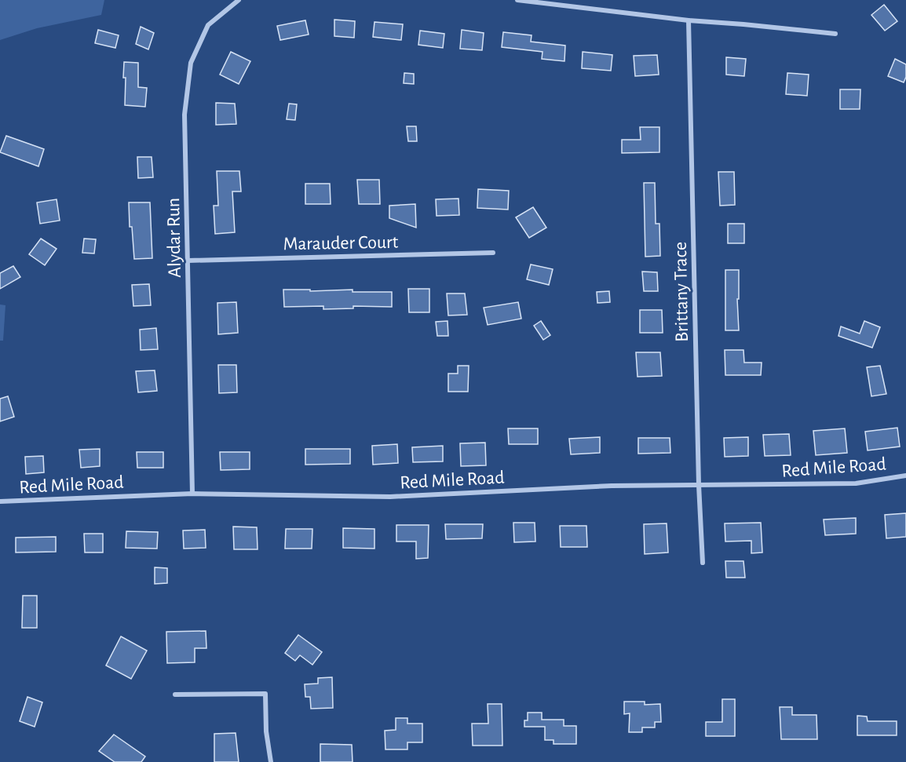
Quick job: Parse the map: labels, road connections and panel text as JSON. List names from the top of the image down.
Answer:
{
  "streets": {
    "street": [
      "Alydar Run",
      "Marauder Court",
      "Brittany Trace",
      "Red Mile Road"
    ]
  },
  "crossings": [
    ["Alydar Run", "Marauder Court"],
    ["Alydar Run", "Red Mile Road"],
    ["Brittany Trace", "Red Mile Road"]
  ]
}
